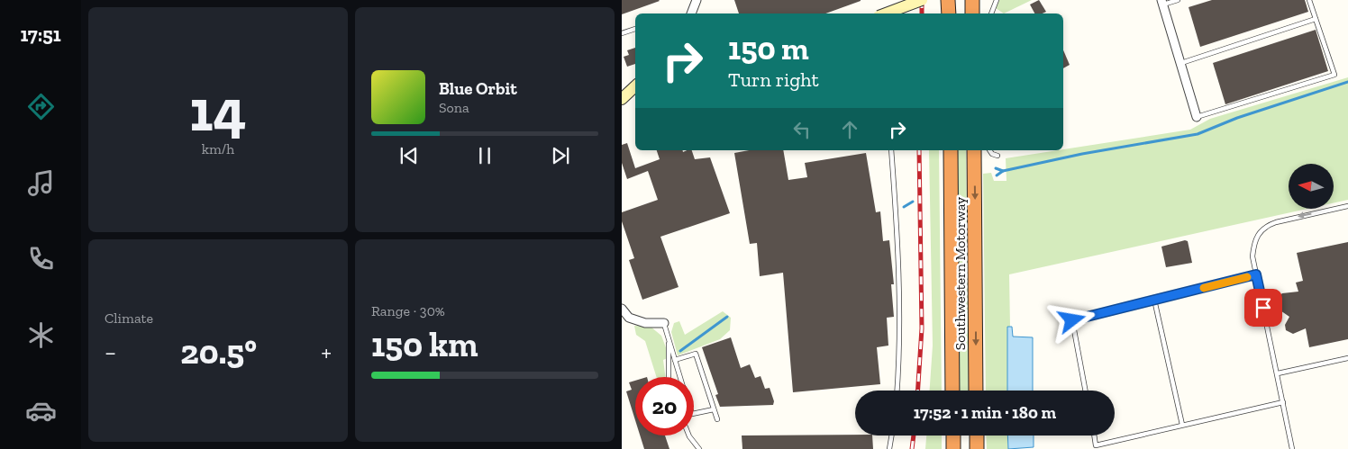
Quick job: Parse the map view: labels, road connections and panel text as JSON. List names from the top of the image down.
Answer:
{
  "streets": {
    "highway": ["Southwestern Motorway"]
  },
  "north": "left",
  "page": {
    "tabs": "17:51",
    "tile": [
      ["14", "km/h"],
      "Climate",
      ["Range · 30%", "150 km"]
    ],
    "turn": ["150 m", "Turn right"],
    "song": ["Blue Orbit", "Sona"],
    "heat": ["−", "20.5°", "+"],
    "limit": "20",
    "trip": "17:52 · 1 min · 180 m"
  }
}
